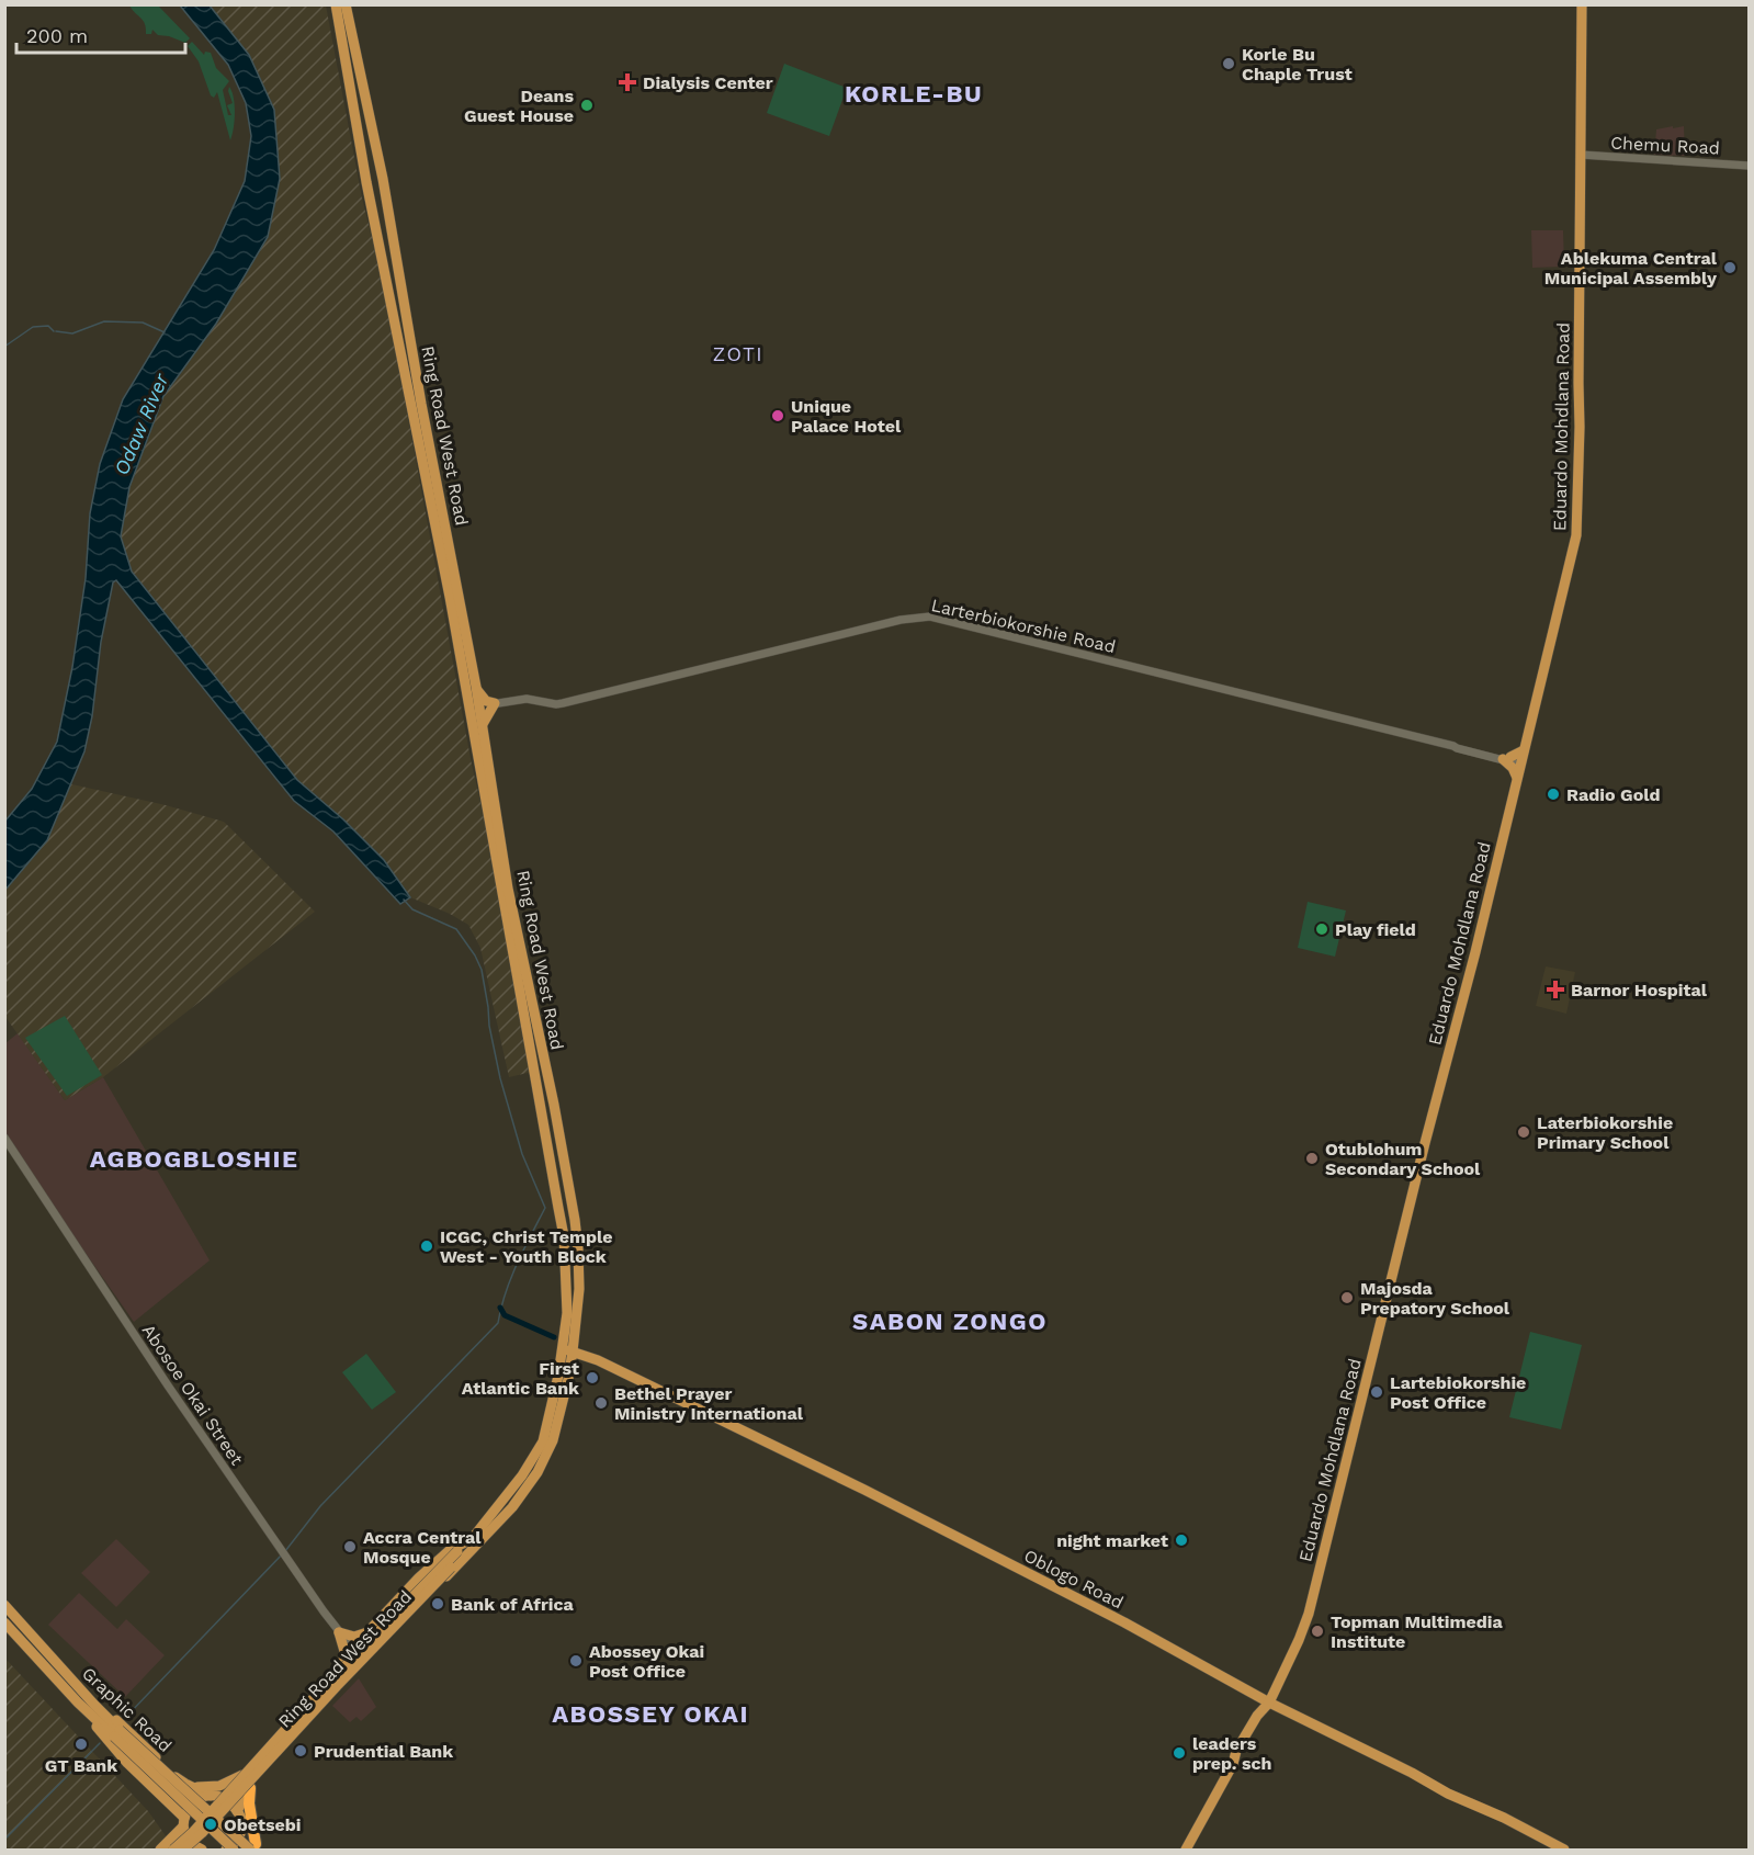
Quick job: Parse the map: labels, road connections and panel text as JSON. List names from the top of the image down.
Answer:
{
  "streets": {
    "main road": [
      "Eduardo Mohdlana Road",
      "Ring Road West Road",
      "Oblogo Road",
      "Graphic Road"
    ],
    "street": ["Chemu Road", "Larterbiokorshie Road", "Abosoe Okai Street"]
  },
  "crossings": [
    ["Chemu Road", "Eduardo Mohdlana Road"],
    ["Eduardo Mohdlana Road", "Oblogo Road"],
    ["Ring Road West Road", "Larterbiokorshie Road"],
    ["Ring Road West Road", "Abosoe Okai Street"],
    ["Ring Road West Road", "Oblogo Road"],
    ["Ring Road West Road", "Graphic Road"]
  ],
  "districts": [
    "KORLE-BU",
    "ZOTI",
    "AGBOGBLOSHIE",
    "SABON ZONGO",
    "ABOSSEY OKAI"
  ],
  "water": ["Odaw River"],
  "places": {
    "other": [
      "Korle Bu Chaple Trust",
      "Deans Guest House",
      "Ablekuma Central Municipal Assembly",
      "Unique Palace Hotel",
      "Radio Gold",
      "Play field",
      "Laterbiokorshie Primary School",
      "Otublohum Secondary School",
      "ICGC, Christ Temple West - Youth Block",
      "Majosda Prepatory School",
      "First Atlantic Bank",
      "Lartebiokorshie Post Office",
      "Bethel Prayer Ministry International",
      "night market",
      "Accra Central Mosque",
      "Bank of Africa",
      "Topman Multimedia Institute",
      "Abossey Okai Post Office",
      "GT Bank",
      "Prudential Bank",
      "leaders prep. sch",
      "Obetsebi"
    ],
    "health": ["Dialysis Center", "Barnor Hospital"]
  },
  "scale_bar": "200 m"
}
